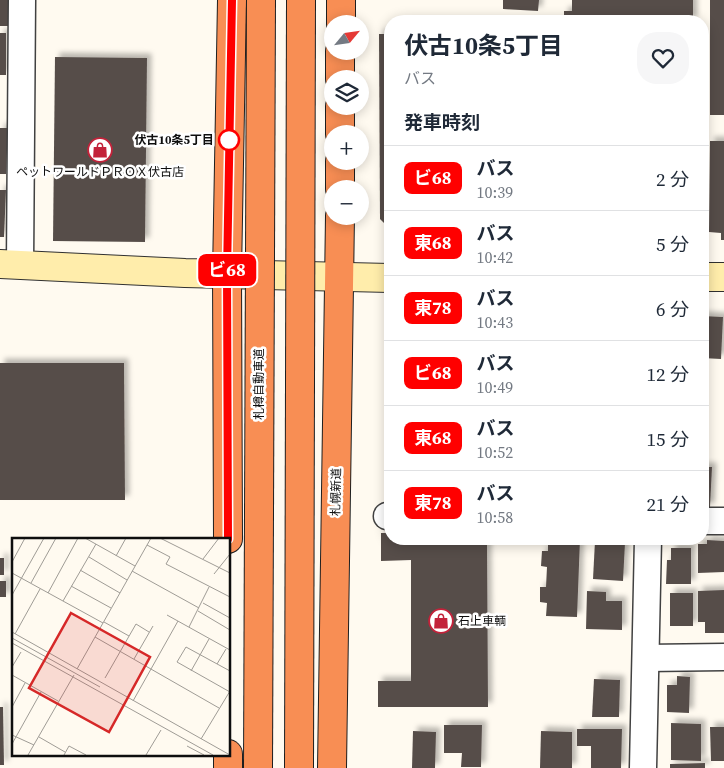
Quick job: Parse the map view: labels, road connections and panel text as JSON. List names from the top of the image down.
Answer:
{
  "streets": {
    "highway": ["札樽自動車道", "札幌新道"]
  },
  "places": {
    "other": ["伏古10条5丁目"],
    "shop": ["ペットワールドＰＲＯＸ伏古店", "石上車輌"]
  },
  "lines": ["bus line ビ68"],
  "north": "top right",
  "page": {
    "on_map": "ビ68",
    "map_buttons": ["+", "−"],
    "heading": [
      ["伏古10条5丁目", "バス"],
      "発車時刻"
    ],
    "list": [
      {
        "mark": "ビ68",
        "name": "バス",
        "note": "10:39",
        "value": "2 分"
      },
      {
        "mark": "東68",
        "name": "バス",
        "note": "10:42",
        "value": "5 分"
      },
      {
        "mark": "東78",
        "name": "バス",
        "note": "10:43",
        "value": "6 分"
      },
      {
        "mark": "ビ68",
        "name": "バス",
        "note": "10:49",
        "value": "12 分"
      },
      {
        "mark": "東68",
        "name": "バス",
        "note": "10:52",
        "value": "15 分"
      },
      {
        "mark": "東78",
        "name": "バス",
        "note": "10:58",
        "value": "21 分"
      }
    ]
  }
}
